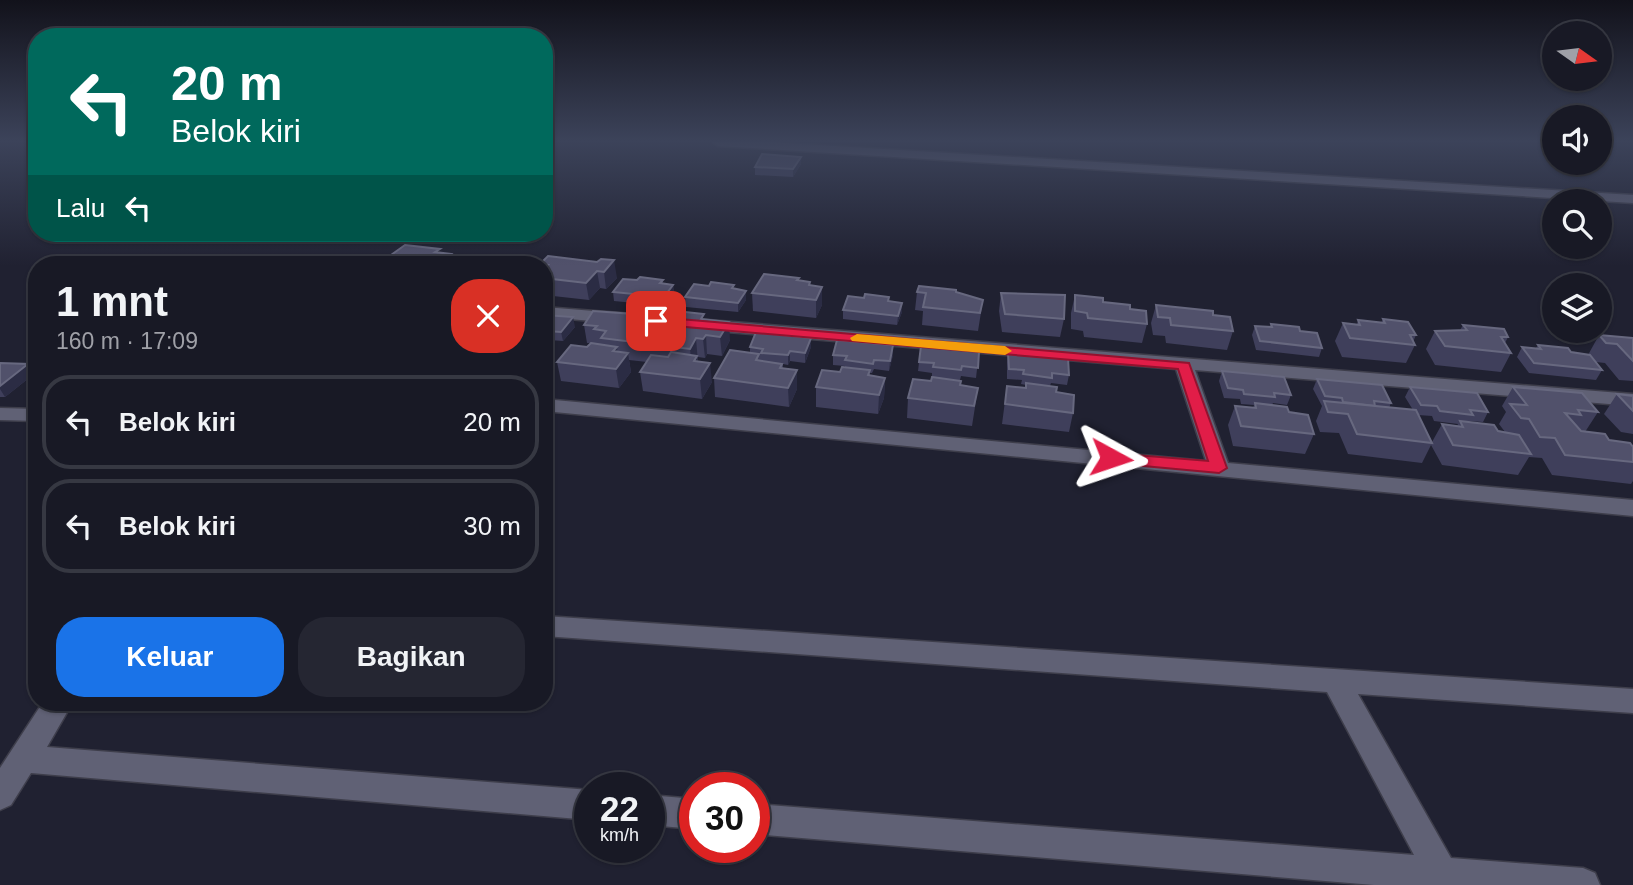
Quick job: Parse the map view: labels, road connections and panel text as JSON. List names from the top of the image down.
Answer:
{
  "north": "right",
  "page": {
    "turn": ["20 m", "Belok kiri"],
    "then": "Lalu",
    "heading": ["1 mnt", "160 m · 17:09"],
    "list": [
      {
        "name": "Belok kiri",
        "value": "20 m"
      },
      {
        "name": "Belok kiri",
        "value": "30 m"
      }
    ],
    "buttons": ["Keluar", "Bagikan"],
    "speed": "22 km/h",
    "limit": "30"
  }
}
